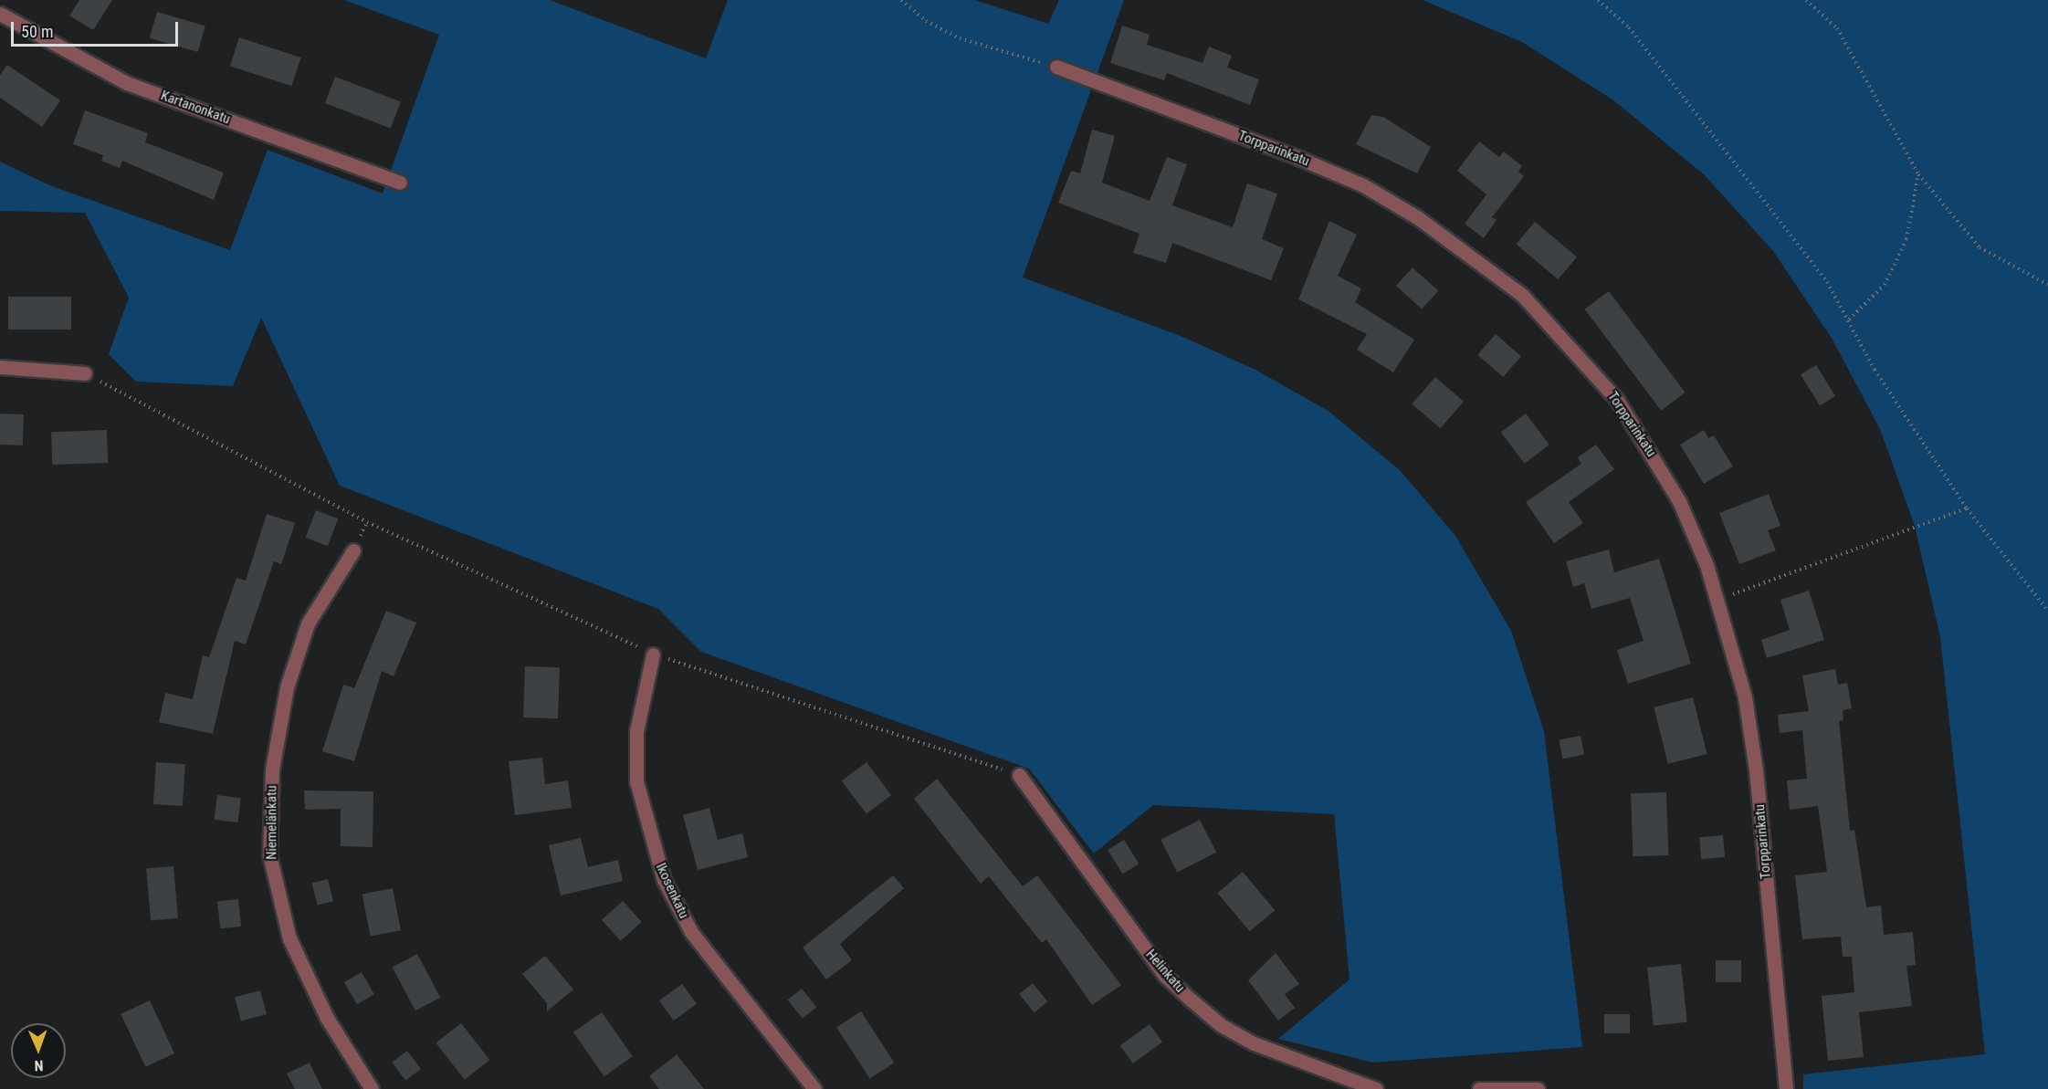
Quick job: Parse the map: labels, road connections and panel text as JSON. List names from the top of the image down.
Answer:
{
  "streets": {
    "street": [
      "Kartanonkatu",
      "Torpparinkatu",
      "Niemelänkatu",
      "Ikosenkatu",
      "Helinkatu"
    ]
  },
  "scale_bar": "50 m",
  "north": "bottom"
}
